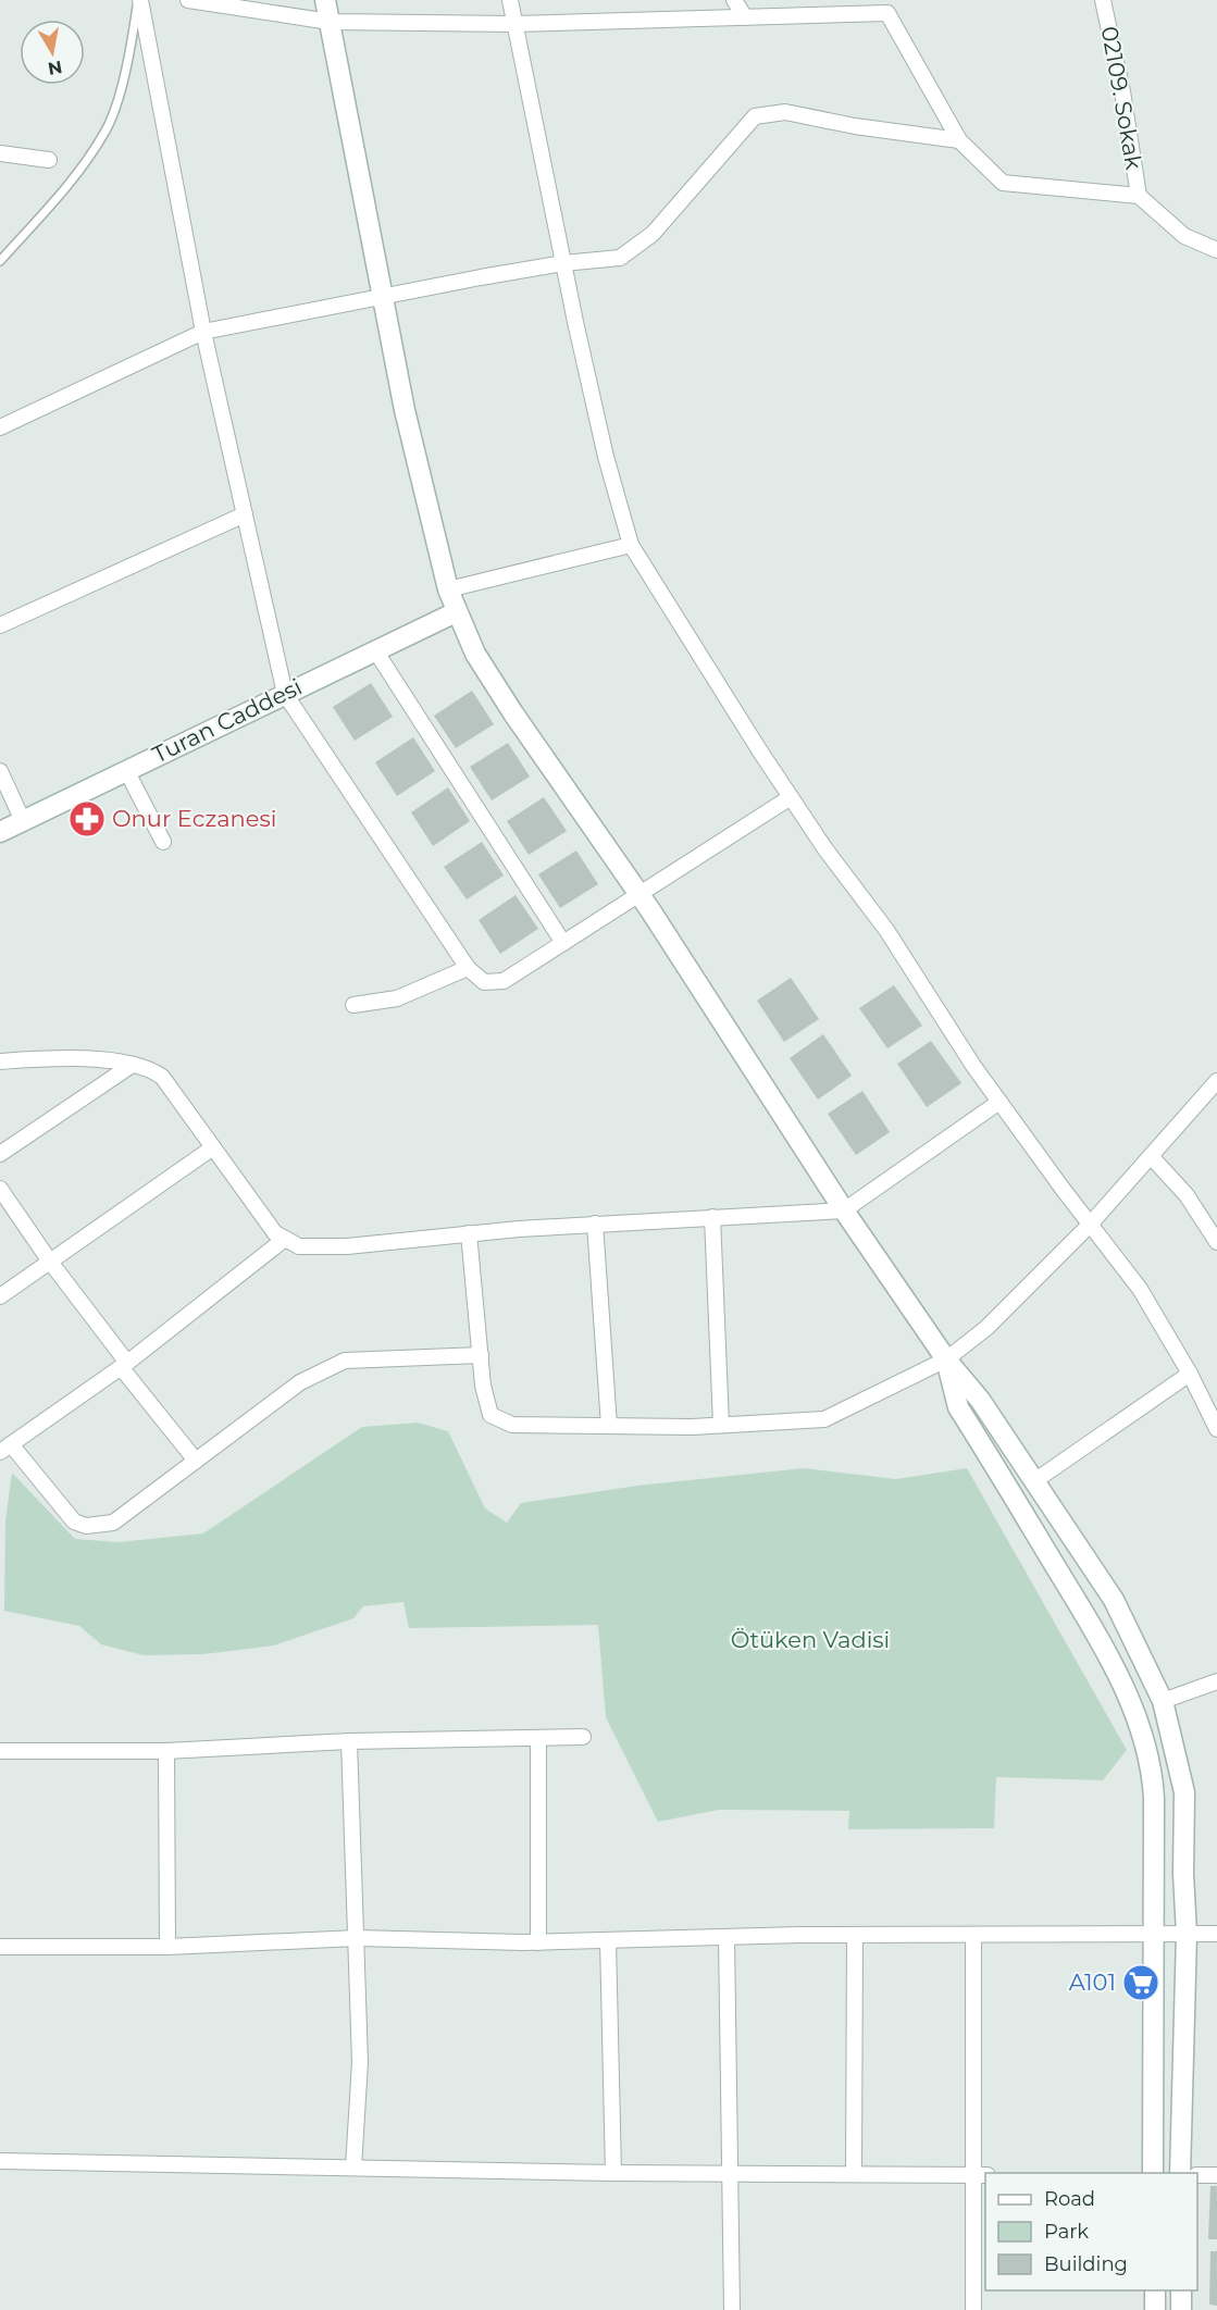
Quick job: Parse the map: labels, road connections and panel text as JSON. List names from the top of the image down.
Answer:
{
  "streets": {
    "street": ["02109. Sokak", "Turan Caddesi"]
  },
  "parks": ["Ötüken Vadisi"],
  "places": {
    "pharmacy": ["Onur Eczanesi"],
    "supermarket": ["A101"]
  },
  "legend": ["Road", "Park", "Building"],
  "north": "bottom"
}
